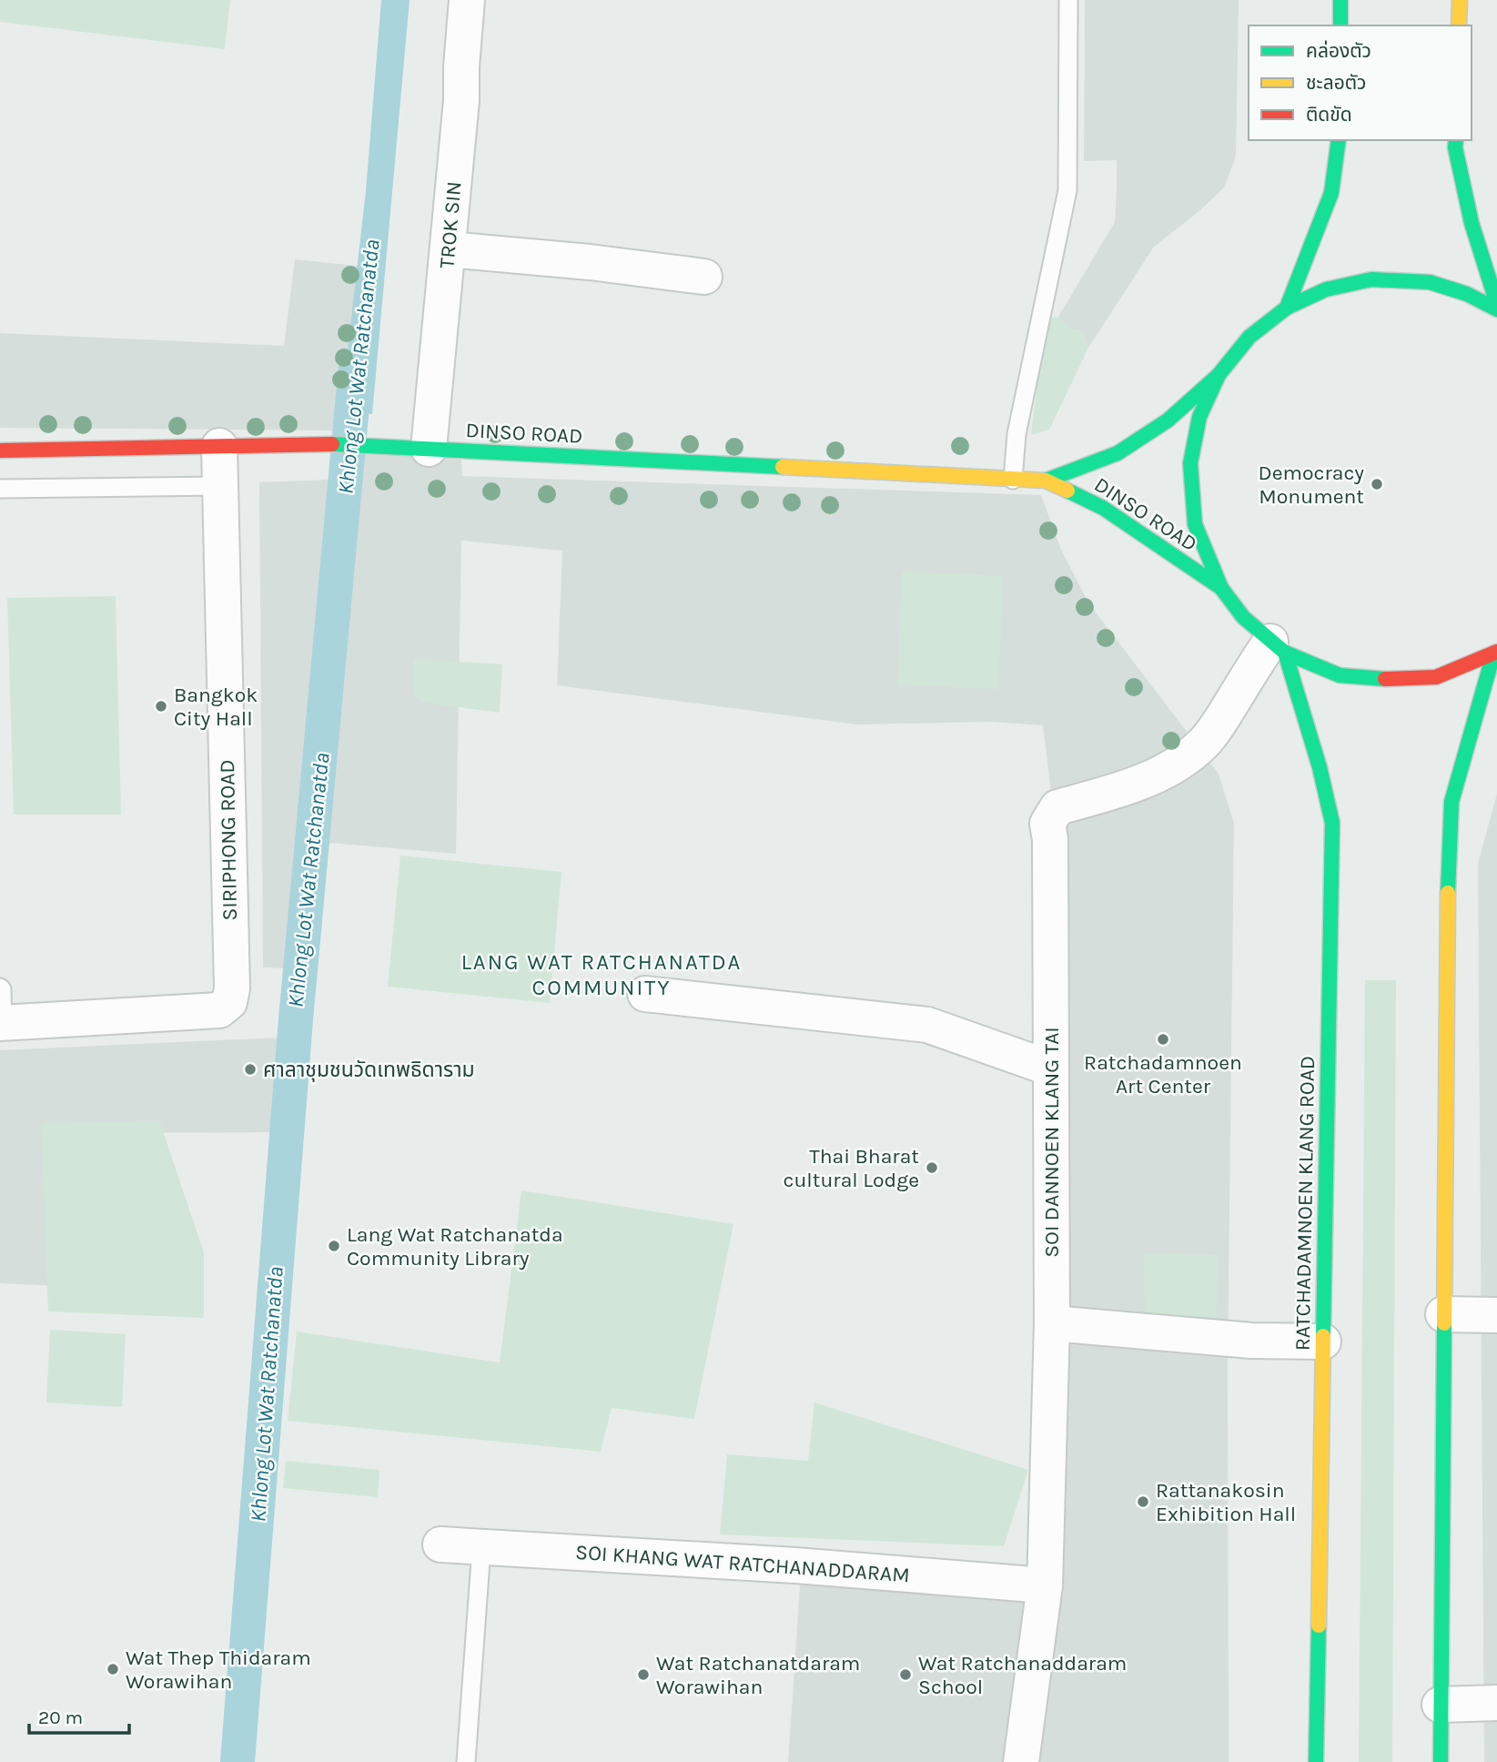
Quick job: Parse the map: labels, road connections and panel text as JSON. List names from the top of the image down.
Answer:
{
  "streets": {
    "main road": ["DINSO ROAD", "RATCHADAMNOEN KLANG ROAD"],
    "street": [
      "TROK SIN",
      "SIRIPHONG ROAD",
      "SOI DANNOEN KLANG TAI",
      "SOI KHANG WAT RATCHANADDARAM"
    ]
  },
  "crossings": [
    ["TROK SIN", "DINSO ROAD"],
    ["DINSO ROAD", "SIRIPHONG ROAD"],
    ["SOI DANNOEN KLANG TAI", "RATCHADAMNOEN KLANG ROAD"],
    ["SOI DANNOEN KLANG TAI", "SOI KHANG WAT RATCHANADDARAM"]
  ],
  "districts": ["LANG WAT RATCHANATDA COMMUNITY"],
  "water": ["Khlong Lot Wat Ratchanatda"],
  "places": [
    "Democracy Monument",
    "Bangkok City Hall",
    "Ratchadamnoen Art Center",
    "ศาลาชุมชนวัดเทพธิดาราม",
    "Thai Bharat cultural Lodge",
    "Lang Wat Ratchanatda Community Library",
    "Rattanakosin Exhibition Hall",
    "Wat Thep Thidaram Worawihan",
    "Wat Ratchanatdaram Worawihan",
    "Wat Ratchanaddaram School"
  ],
  "legend": ["คล่องตัว", "ชะลอตัว", "ติดขัด"],
  "scale_bar": "20 m"
}
